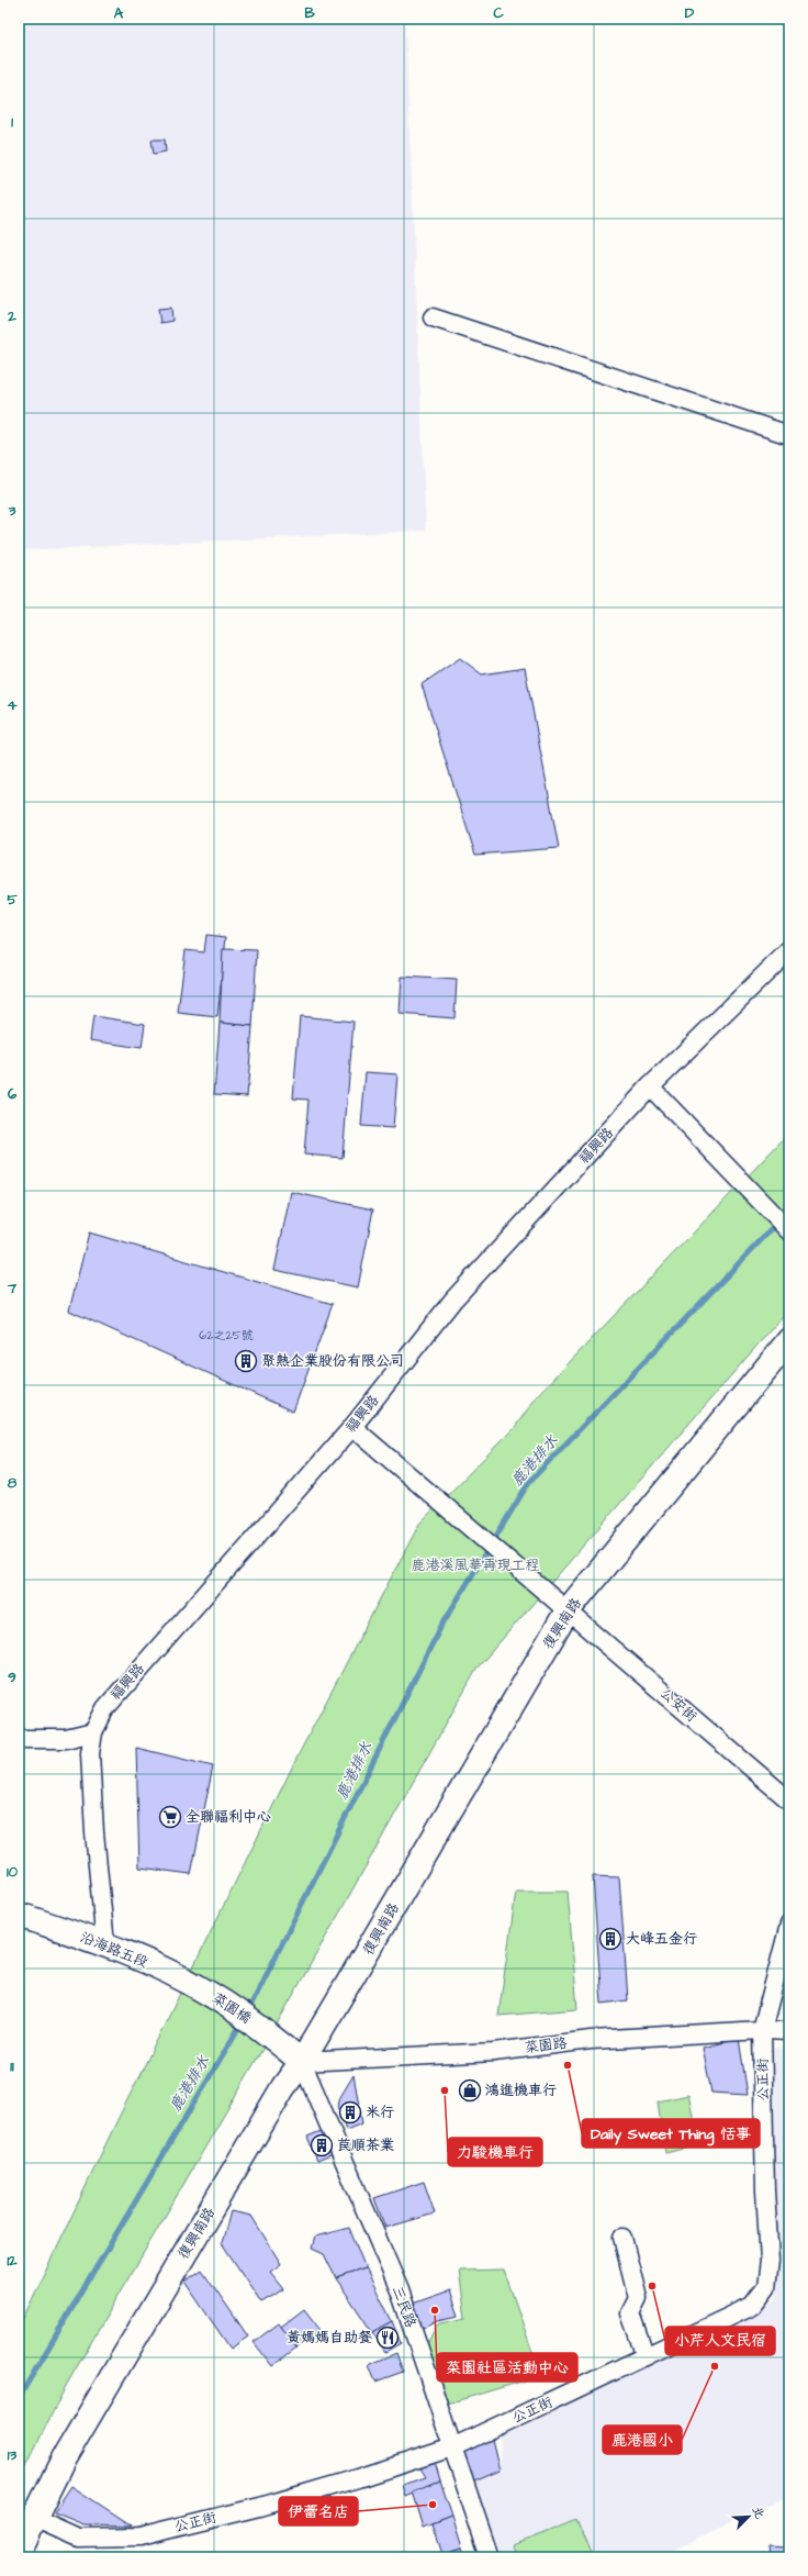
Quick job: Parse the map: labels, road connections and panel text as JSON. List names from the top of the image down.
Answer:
{
  "streets": {
    "street": [
      "福興路",
      "復興南路",
      "公安街",
      "沿海路五段",
      "菜園橋",
      "菜園路",
      "公正街",
      "三民路"
    ]
  },
  "crossings": [
    ["福興路", "公安街"],
    ["福興路", "沿海路五段"],
    ["復興南路", "公安街"],
    ["復興南路", "菜園橋"],
    ["復興南路", "菜園路"],
    ["復興南路", "公正街"],
    ["復興南路", "三民路"],
    ["沿海路五段", "菜園橋"],
    ["菜園橋", "菜園路"],
    ["菜園橋", "三民路"],
    ["菜園路", "公正街"],
    ["菜園路", "三民路"],
    ["公正街", "三民路"]
  ],
  "water": ["鹿港排水"],
  "parks": ["鹿港溪風華再現工程"],
  "places": {
    "building": [
      "聚熱企業股份有限公司",
      "大峰五金行",
      "米行",
      "苠順茶業"
    ],
    "supermarket": ["全聯福利中心"],
    "other": [
      "Daily Sweet Thing 恬事",
      "力駿機車行",
      "小芹人文民宿",
      "菜園社區活動中心",
      "鹿港國小",
      "伊蕾名店"
    ],
    "shop": ["鴻進機車行"],
    "restaurant": ["黃媽媽自助餐"]
  },
  "house_numbers": ["62之25號"],
  "north": "top right",
  "grid": {
    "columns": [
      "A",
      "B",
      "C",
      "D"
    ],
    "rows": [
      "1",
      "2",
      "3",
      "4",
      "5",
      "6",
      "7",
      "8",
      "9",
      "10",
      "11",
      "12",
      "13"
    ]
  }
}
